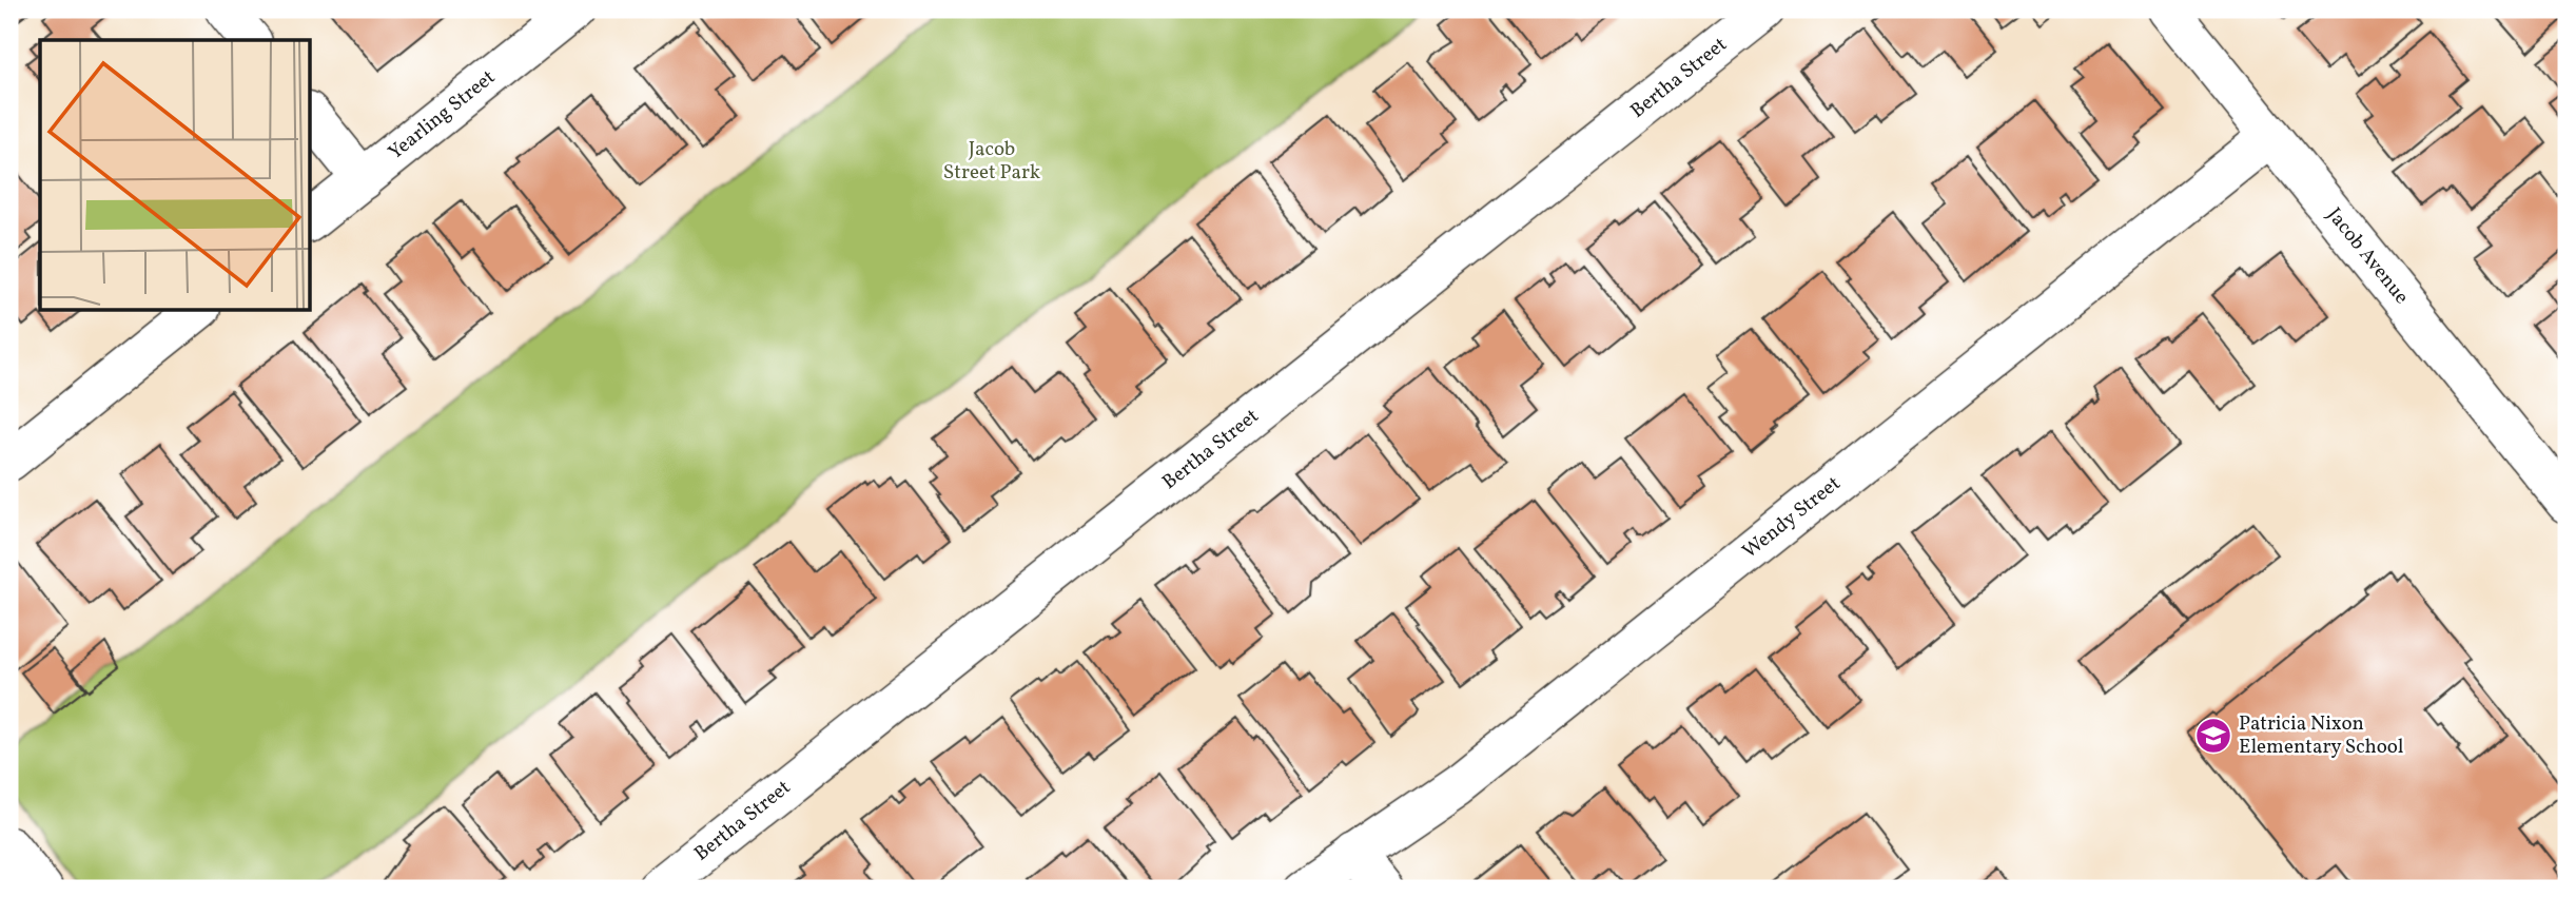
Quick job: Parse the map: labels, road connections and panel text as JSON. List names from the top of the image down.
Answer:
{
  "streets": {
    "street": [
      "Bertha Street",
      "Yearling Street",
      "Jacob Avenue",
      "Wendy Street"
    ]
  },
  "crossings": [
    ["Jacob Avenue", "Wendy Street"]
  ],
  "parks": ["Jacob Street Park"],
  "places": {
    "school or university": ["Patricia Nixon Elementary School"]
  }
}
